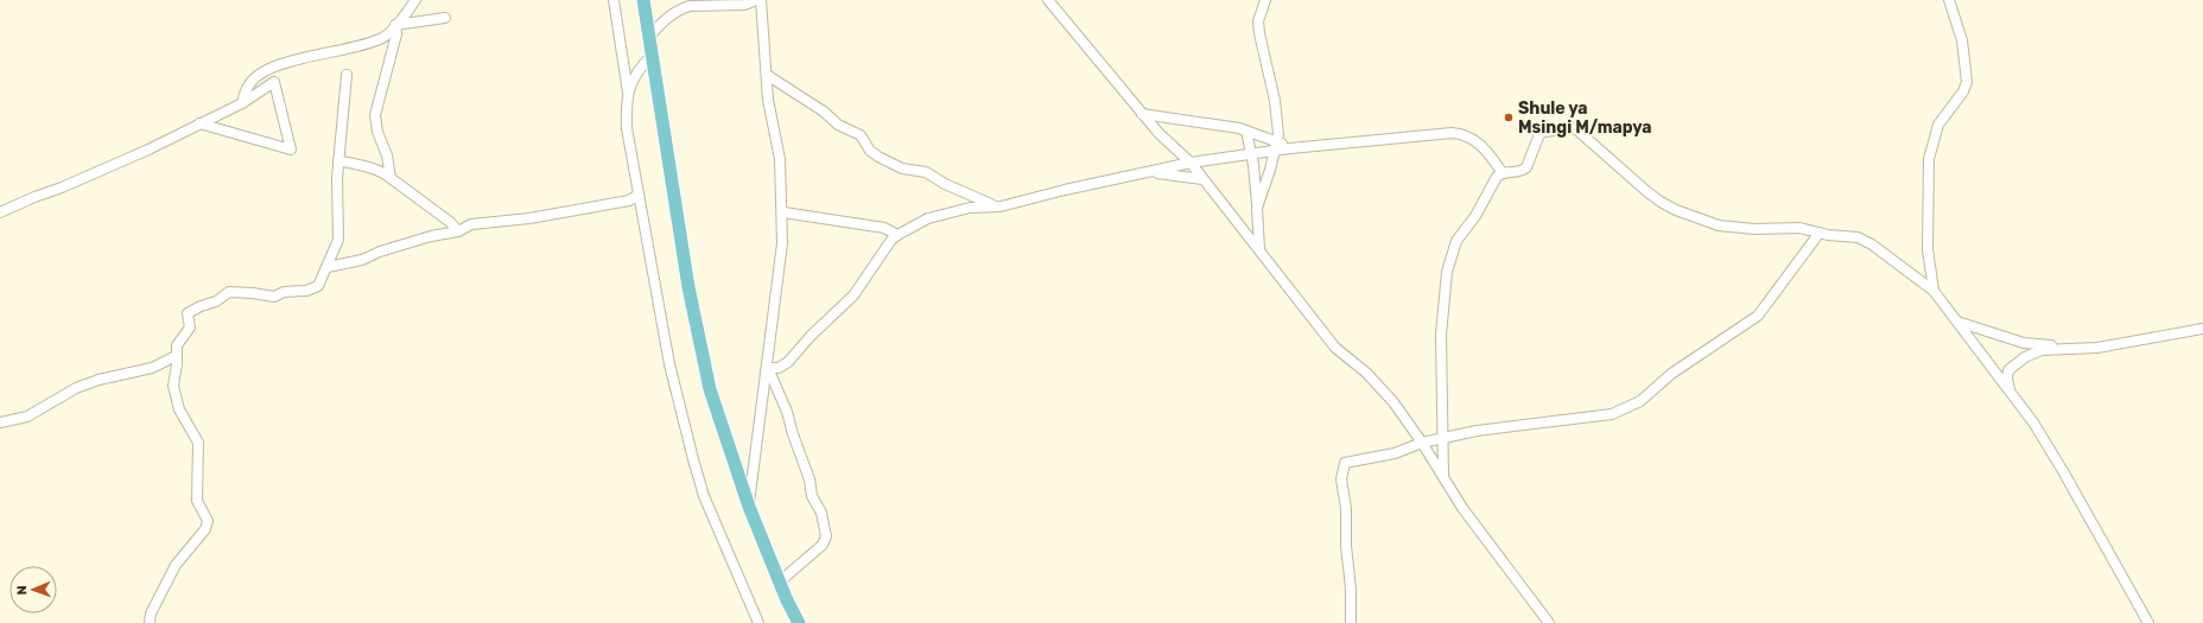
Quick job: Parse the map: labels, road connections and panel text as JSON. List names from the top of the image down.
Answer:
{
  "places": ["Shule ya Msingi M/mapya"],
  "north": "left"
}
